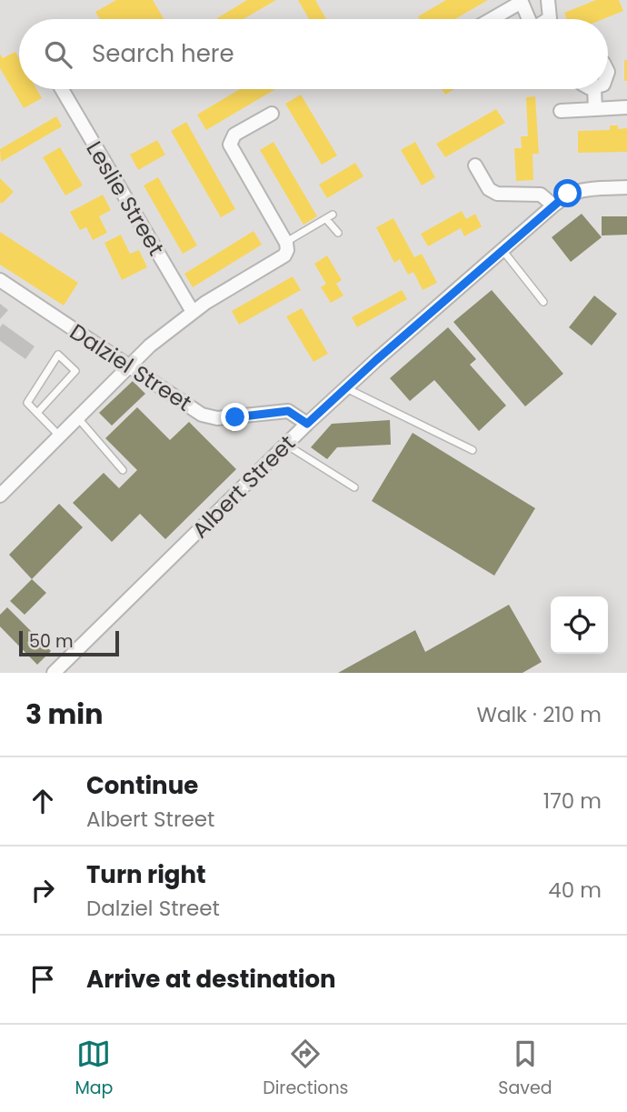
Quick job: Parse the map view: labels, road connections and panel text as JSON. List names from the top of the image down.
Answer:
{
  "streets": {
    "street": ["Leslie Street", "Dalziel Street", "Albert Street"]
  },
  "crossings": [
    ["Dalziel Street", "Albert Street"]
  ],
  "scale_bar": "50 m",
  "page": {
    "search": "Search here",
    "scale": "50 m",
    "heading": ["3 min", "Walk · 210 m"],
    "list": [
      ["Continue", "Albert Street", "170 m"],
      ["Turn right", "Dalziel Street", "40 m"],
      "Arrive at destination"
    ],
    "nav": ["Map", "Directions", "Saved"]
  }
}
